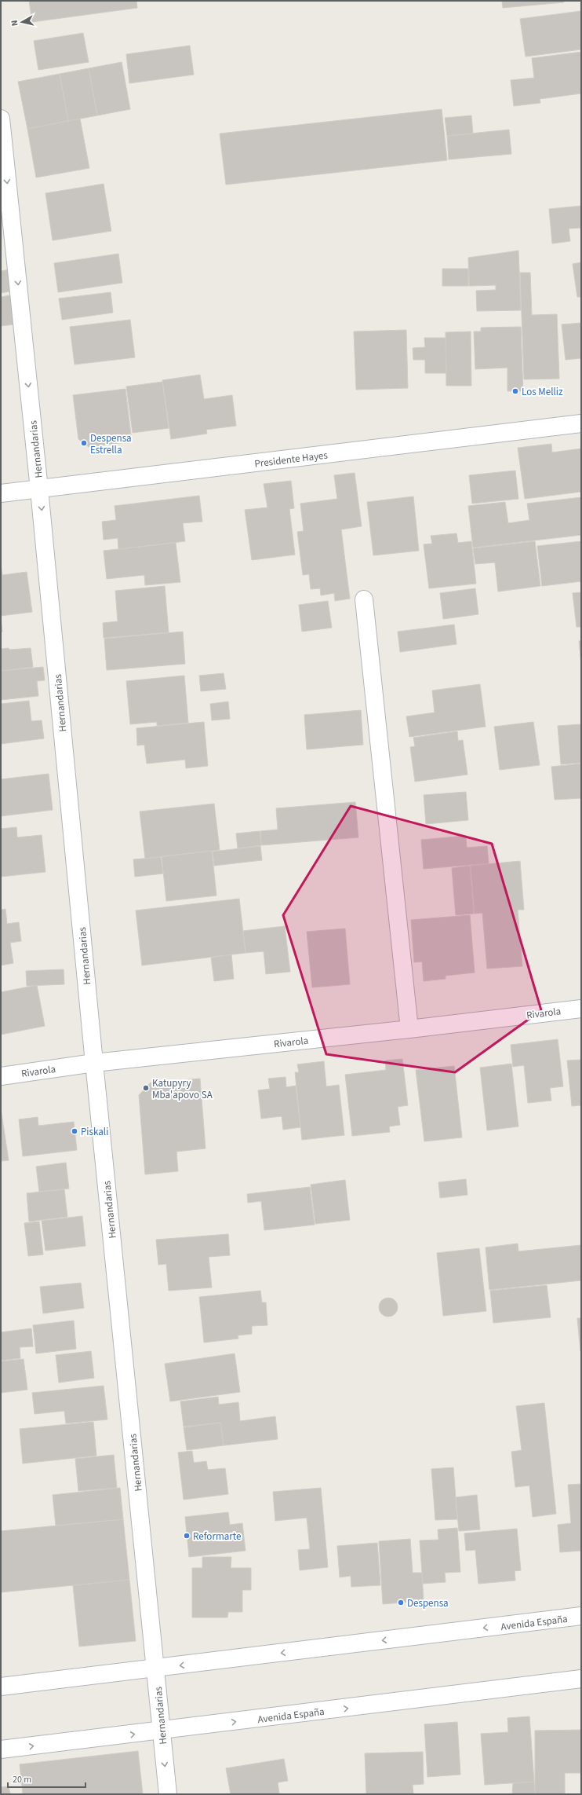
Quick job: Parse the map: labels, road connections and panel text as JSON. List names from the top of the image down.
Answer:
{
  "streets": {
    "street": [
      "Hernandarias",
      "Presidente Hayes",
      "Rivarola",
      "Avenida España"
    ]
  },
  "crossings": [
    ["Hernandarias", "Presidente Hayes"],
    ["Hernandarias", "Rivarola"],
    ["Hernandarias", "Avenida España"]
  ],
  "one_way": ["Hernandarias"],
  "places": [
    "Los Melliz",
    "Despensa Estrella",
    "Katupyry Mba'apovo SA",
    "Piskali",
    "Reformarte",
    "Despensa"
  ],
  "scale_bar": "20 m",
  "north": "left"
}
